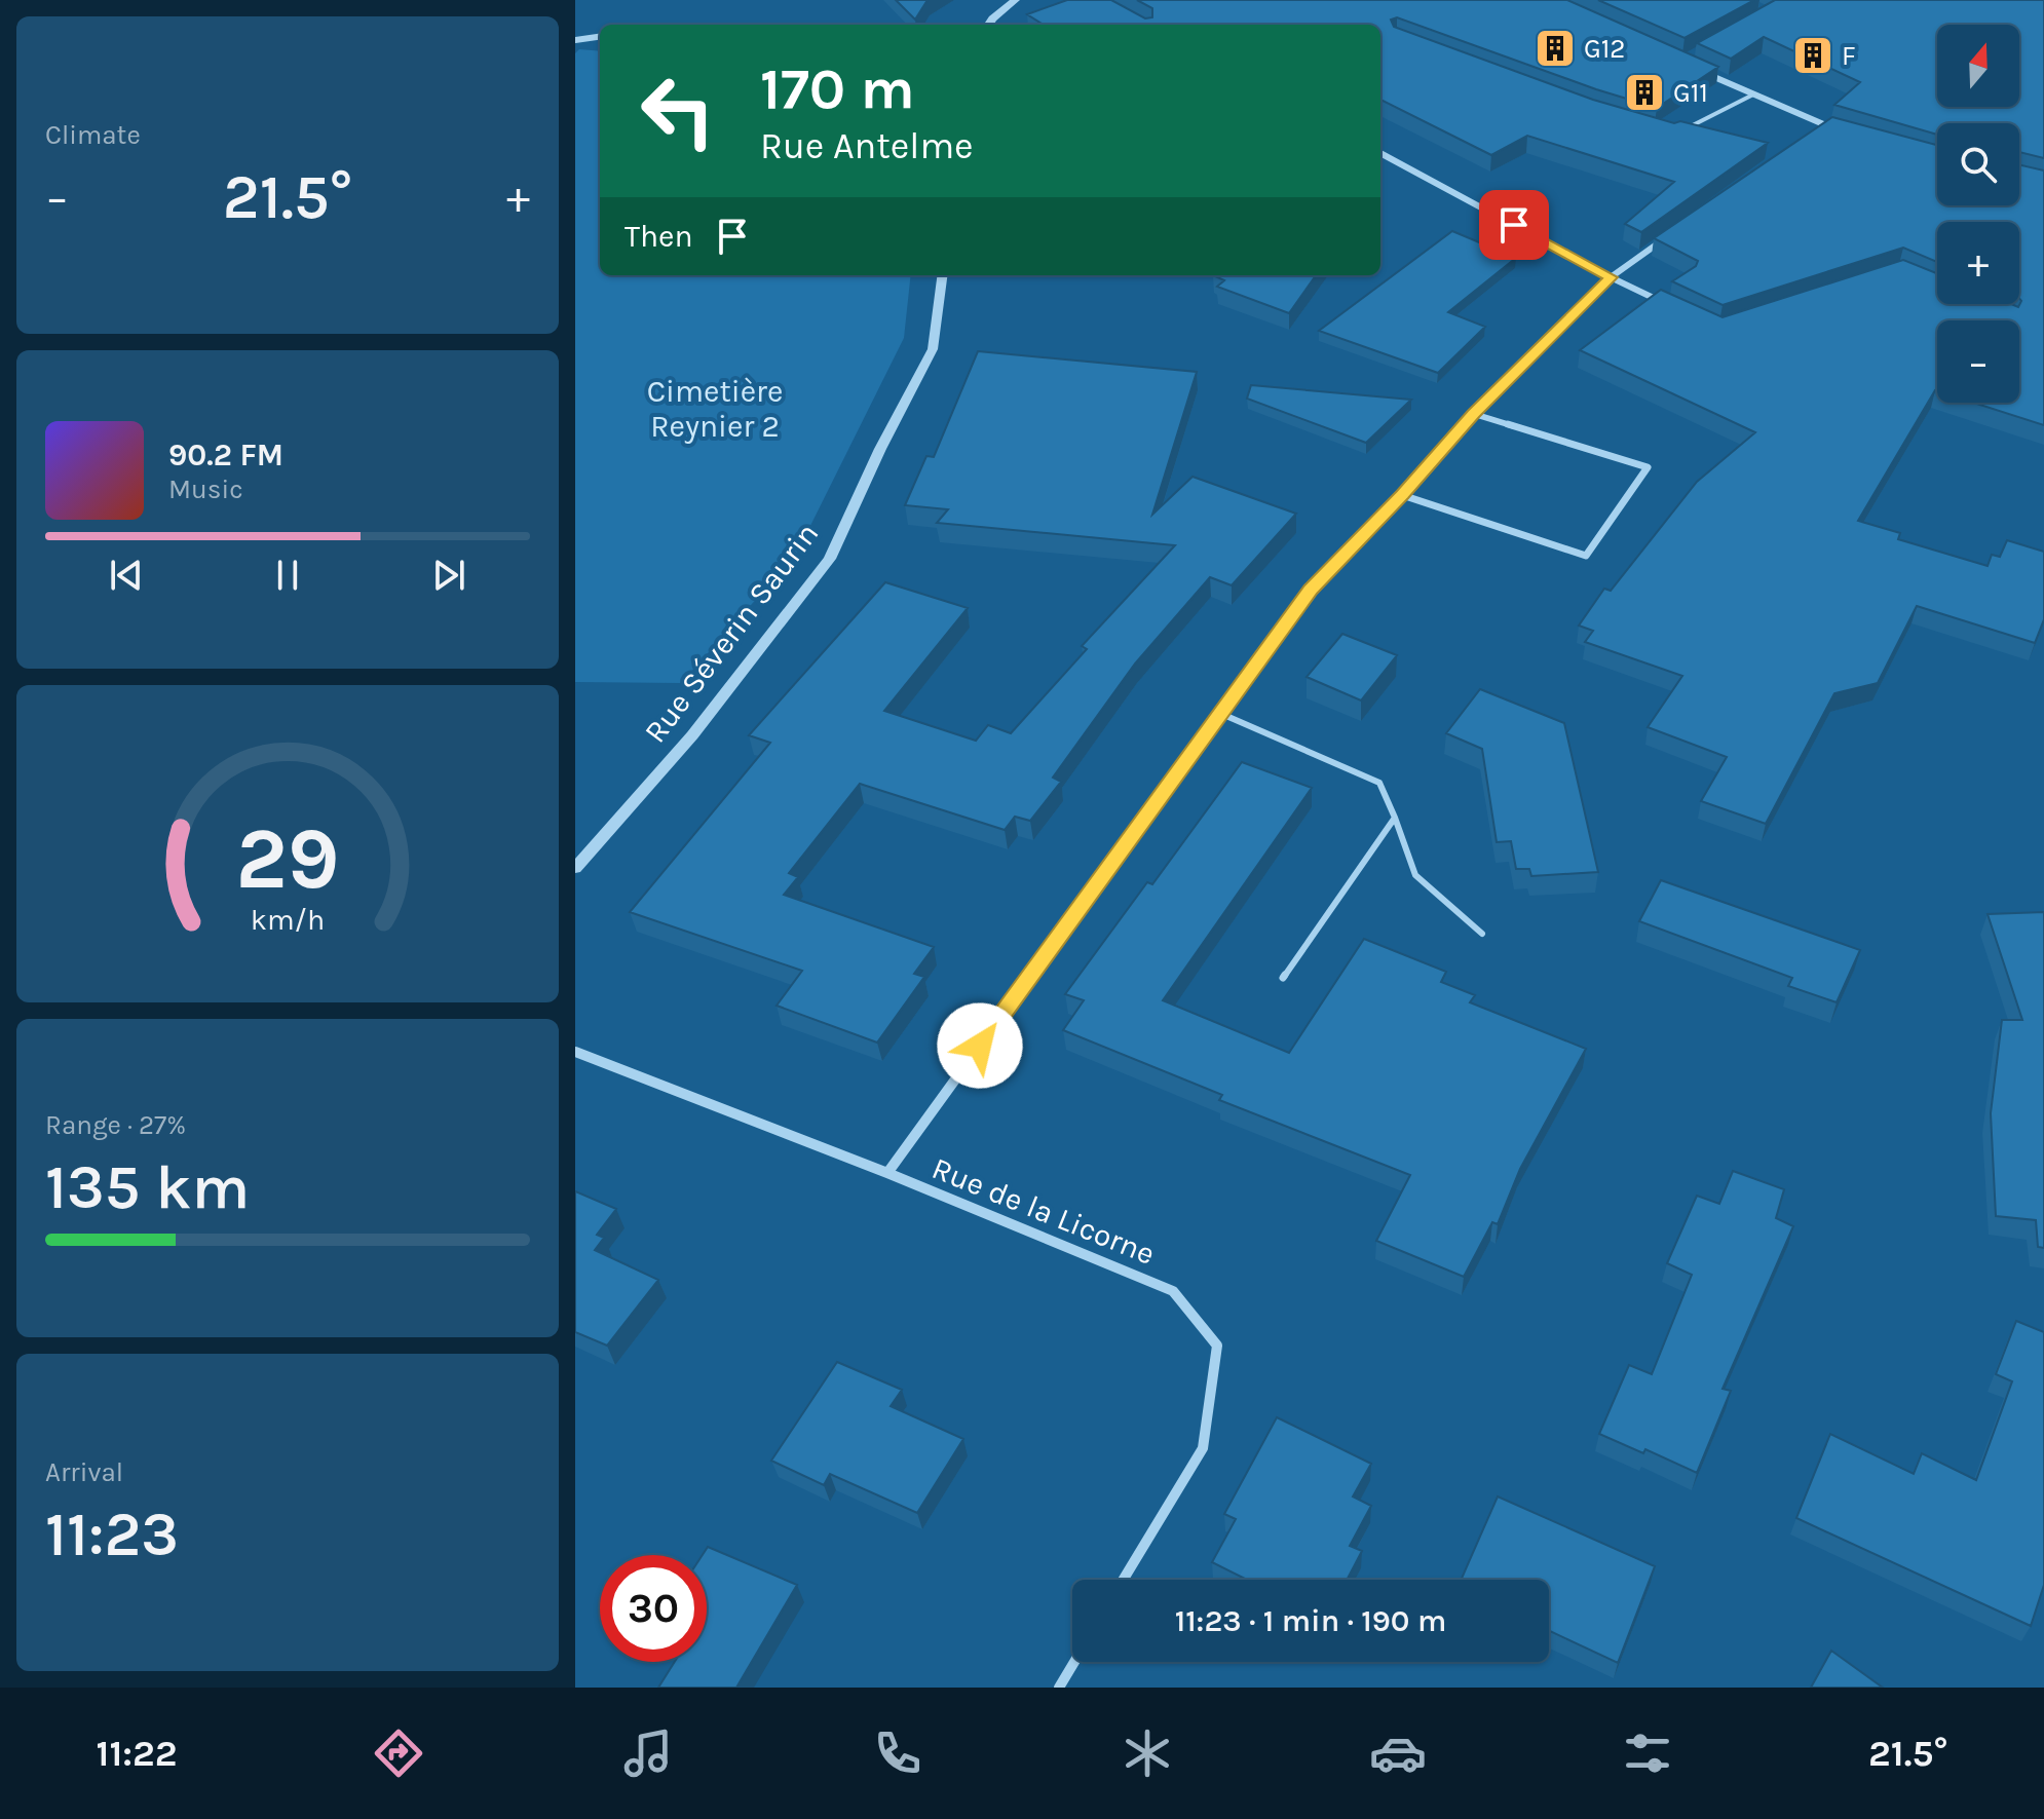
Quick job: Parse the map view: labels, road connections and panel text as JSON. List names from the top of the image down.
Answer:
{
  "streets": {
    "street": ["Rue Séverin Saurin", "Rue de la Licorne"]
  },
  "parks": ["Cimetière Reynier 2"],
  "places": {
    "building": ["G12", "F", "G11"]
  },
  "north": "top",
  "page": {
    "tile": [
      "Climate",
      ["Range · 27%", "135 km"],
      ["Arrival", "11:23"]
    ],
    "map_buttons": ["+", "−"],
    "turn": ["170 m", "Rue Antelme"],
    "heat": ["−", "21.5°", "+"],
    "then": "Then",
    "song": ["90.2 FM", "Music"],
    "limit": "30",
    "trip": "11:23 · 1 min · 190 m",
    "tabs": ["11:22", "21.5°"],
    "gauge": ["29", "km/h"]
  }
}
